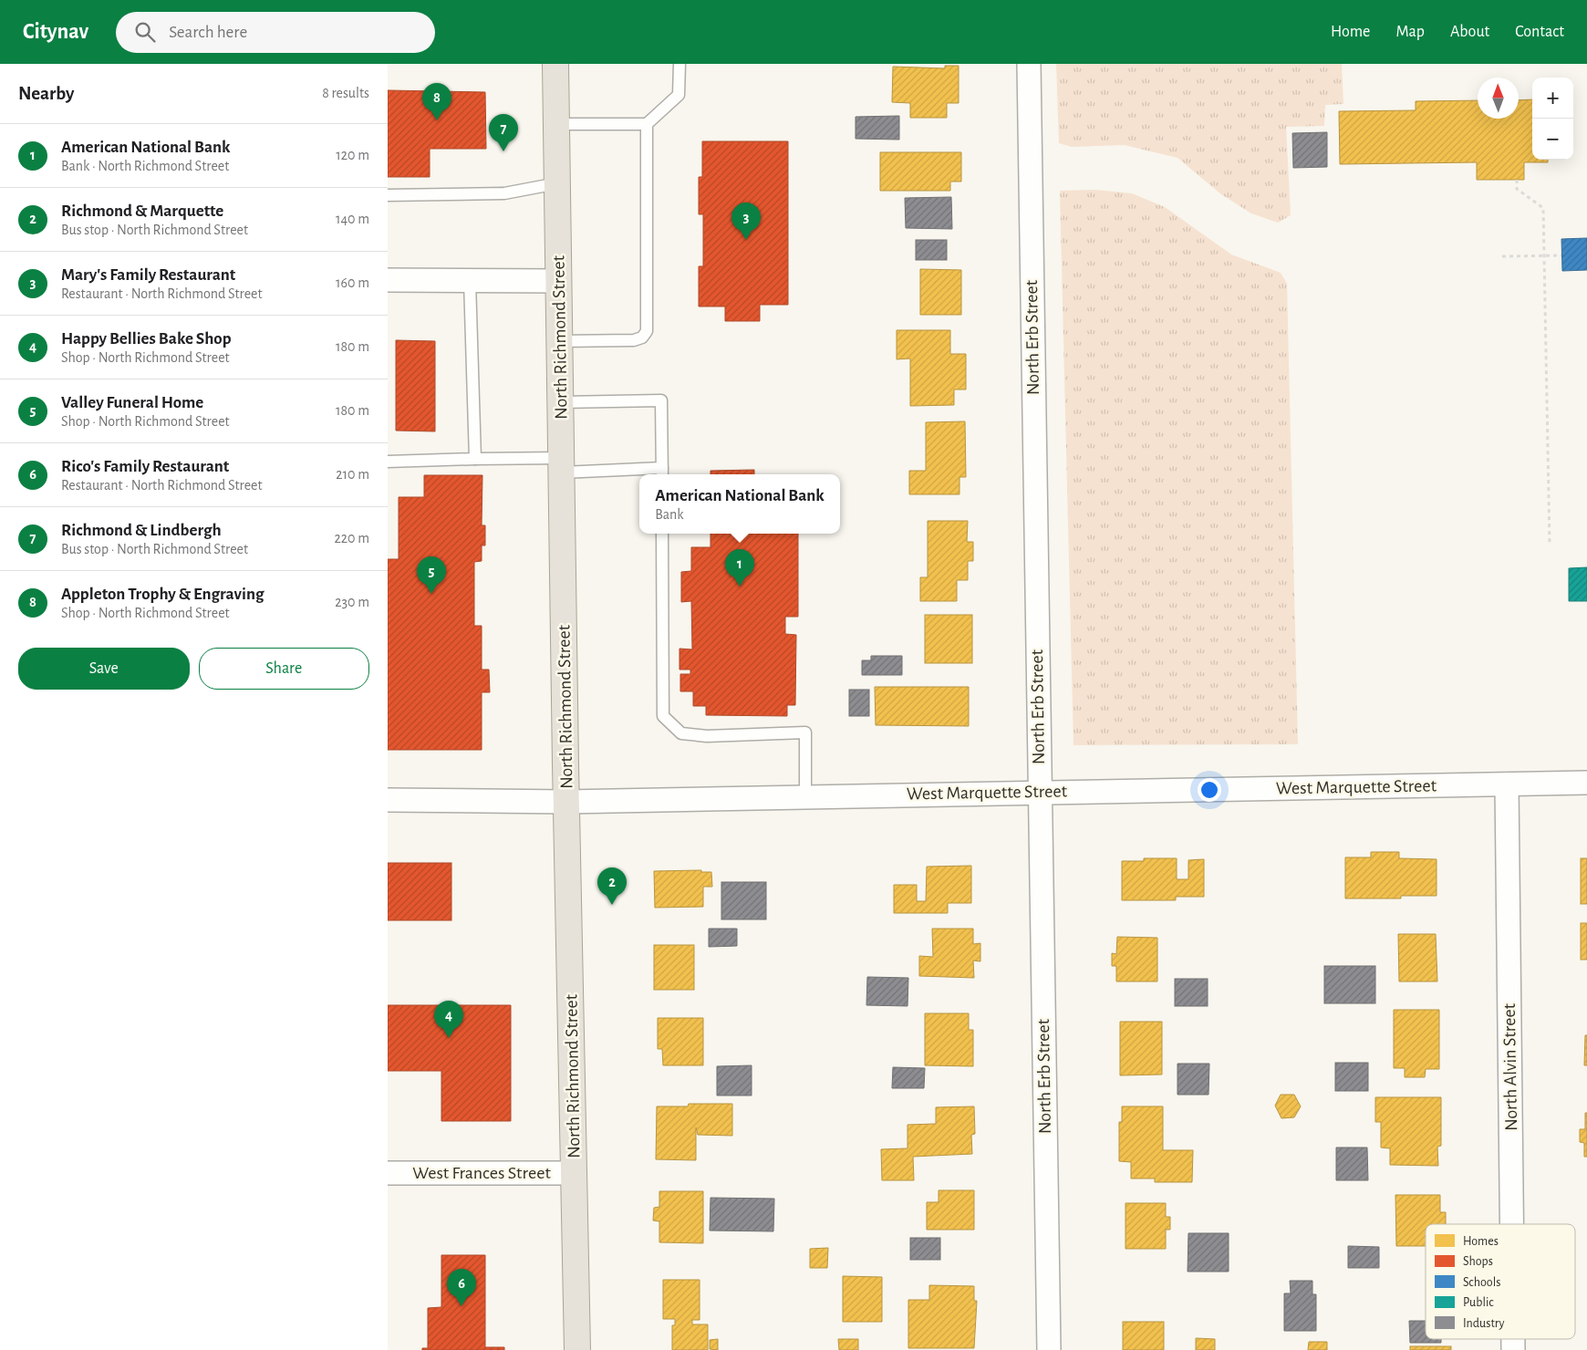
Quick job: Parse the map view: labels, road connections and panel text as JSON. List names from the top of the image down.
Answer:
{
  "streets": {
    "main road": ["North Richmond Street"],
    "street": [
      "North Erb Street",
      "West Marquette Street",
      "North Alvin Street",
      "West Frances Street"
    ]
  },
  "crossings": [
    ["North Richmond Street", "West Marquette Street"],
    ["North Richmond Street", "West Frances Street"],
    ["North Erb Street", "West Marquette Street"],
    ["West Marquette Street", "North Alvin Street"]
  ],
  "legend": [
    "Homes",
    "Shops",
    "Schools",
    "Public",
    "Industry"
  ],
  "north": "top",
  "page": {
    "header": "Citynav",
    "search": "Search here",
    "nav": [
      "Home",
      "Map",
      "About",
      "Contact"
    ],
    "heading": ["Nearby", "8 results"],
    "map_buttons": ["+", "−"],
    "pins": [
      "8",
      "7",
      "3",
      "1",
      "5",
      "2",
      "4",
      "6"
    ],
    "list": [
      {
        "mark": "1",
        "name": "American National Bank",
        "note": "Bank · North Richmond Street",
        "value": "120 m"
      },
      {
        "mark": "2",
        "name": "Richmond & Marquette",
        "note": "Bus stop · North Richmond Street",
        "value": "140 m"
      },
      {
        "mark": "3",
        "name": "Mary's Family Restaurant",
        "note": "Restaurant · North Richmond Street",
        "value": "160 m"
      },
      {
        "mark": "4",
        "name": "Happy Bellies Bake Shop",
        "note": "Shop · North Richmond Street",
        "value": "180 m"
      },
      {
        "mark": "5",
        "name": "Valley Funeral Home",
        "note": "Shop · North Richmond Street",
        "value": "180 m"
      },
      {
        "mark": "6",
        "name": "Rico's Family Restaurant",
        "note": "Restaurant · North Richmond Street",
        "value": "210 m"
      },
      {
        "mark": "7",
        "name": "Richmond & Lindbergh",
        "note": "Bus stop · North Richmond Street",
        "value": "220 m"
      },
      {
        "mark": "8",
        "name": "Appleton Trophy & Engraving",
        "note": "Shop · North Richmond Street",
        "value": "230 m"
      }
    ],
    "popup": ["American National Bank", "Bank"],
    "buttons": ["Save", "Share"]
  }
}
